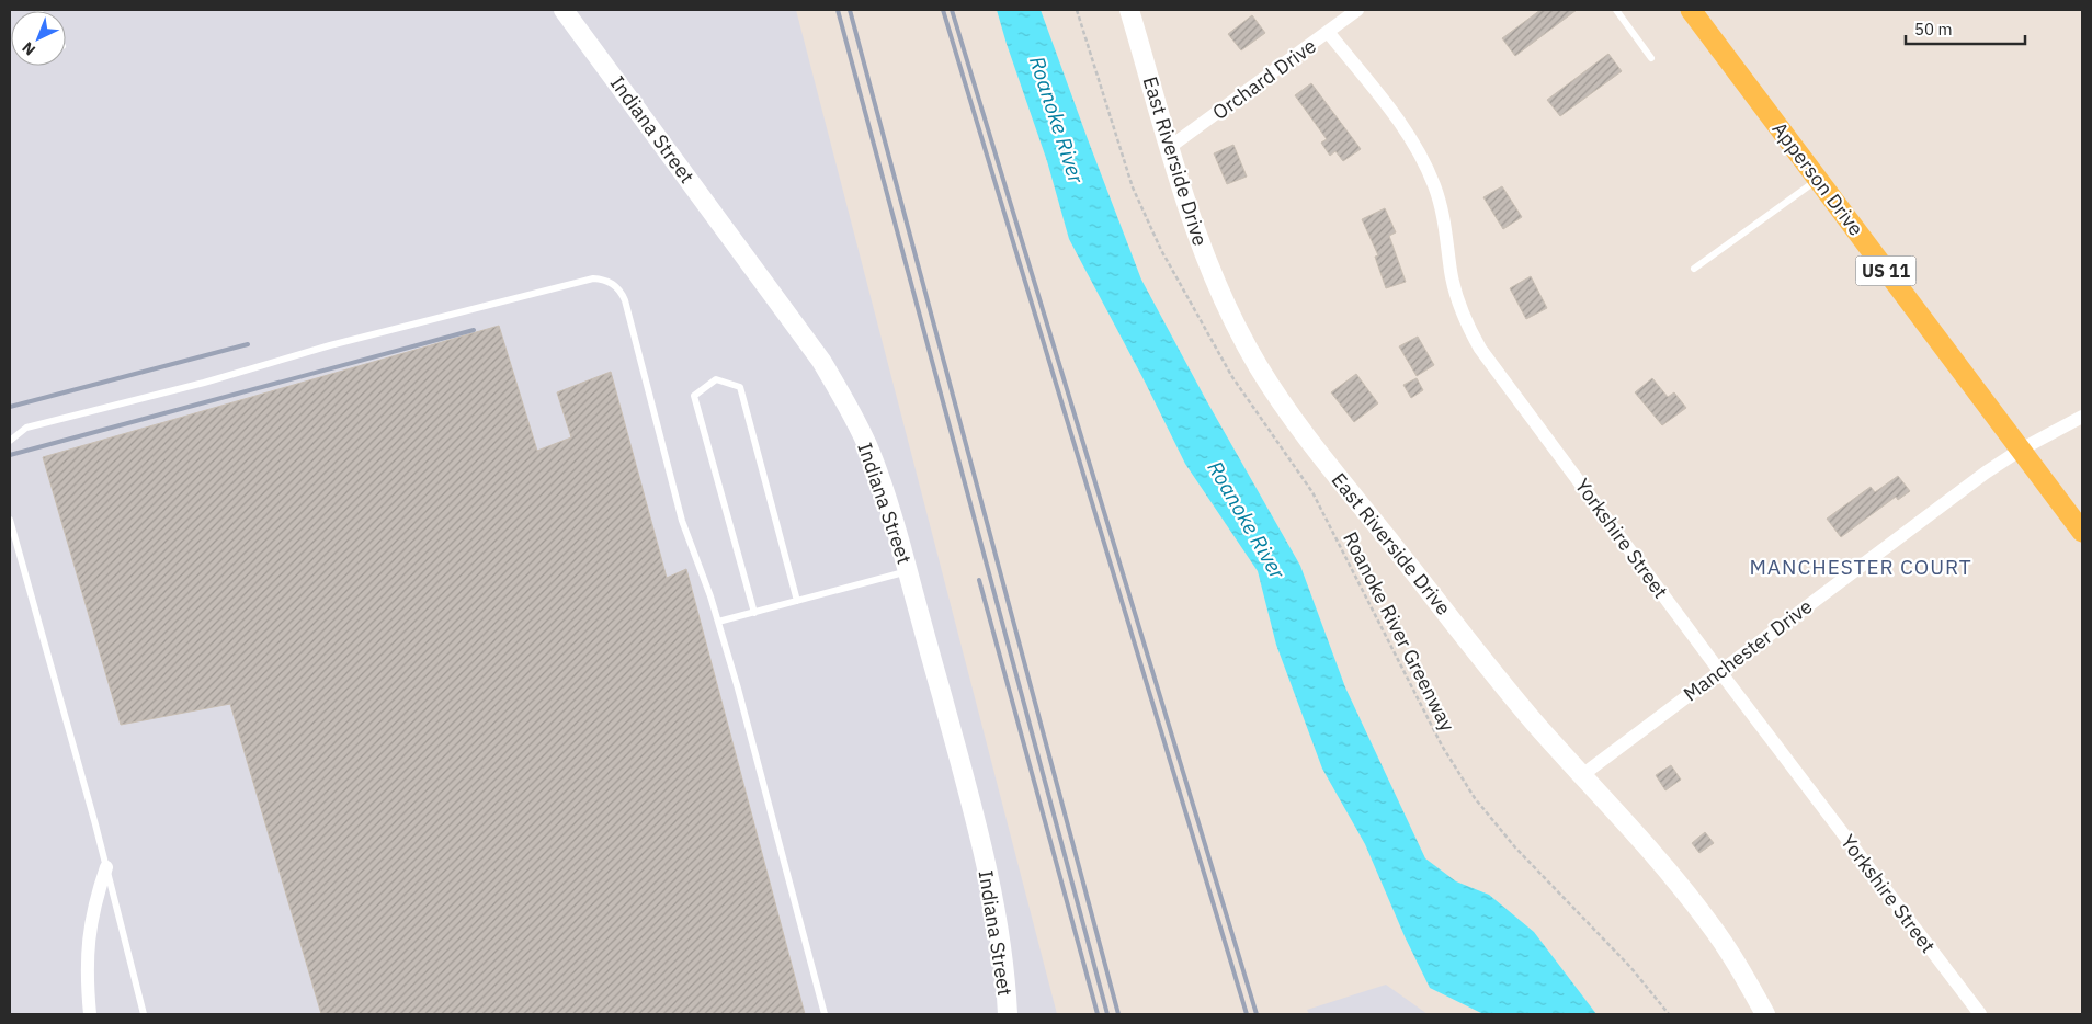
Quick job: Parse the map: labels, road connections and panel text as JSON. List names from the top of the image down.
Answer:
{
  "streets": {
    "main road": ["Apperson Drive", "US 11"],
    "street": [
      "Orchard Drive",
      "Indiana Street",
      "East Riverside Drive",
      "Yorkshire Street",
      "Manchester Drive"
    ],
    "path": ["Roanoke River Greenway"]
  },
  "crossings": [
    ["Orchard Drive", "East Riverside Drive"],
    ["Orchard Drive", "Yorkshire Street"],
    ["East Riverside Drive", "Manchester Drive"],
    ["Apperson Drive", "Manchester Drive"],
    ["Yorkshire Street", "Manchester Drive"]
  ],
  "districts": ["MANCHESTER COURT"],
  "water": ["Roanoke River"],
  "scale_bar": "50 m",
  "north": "bottom left"
}
